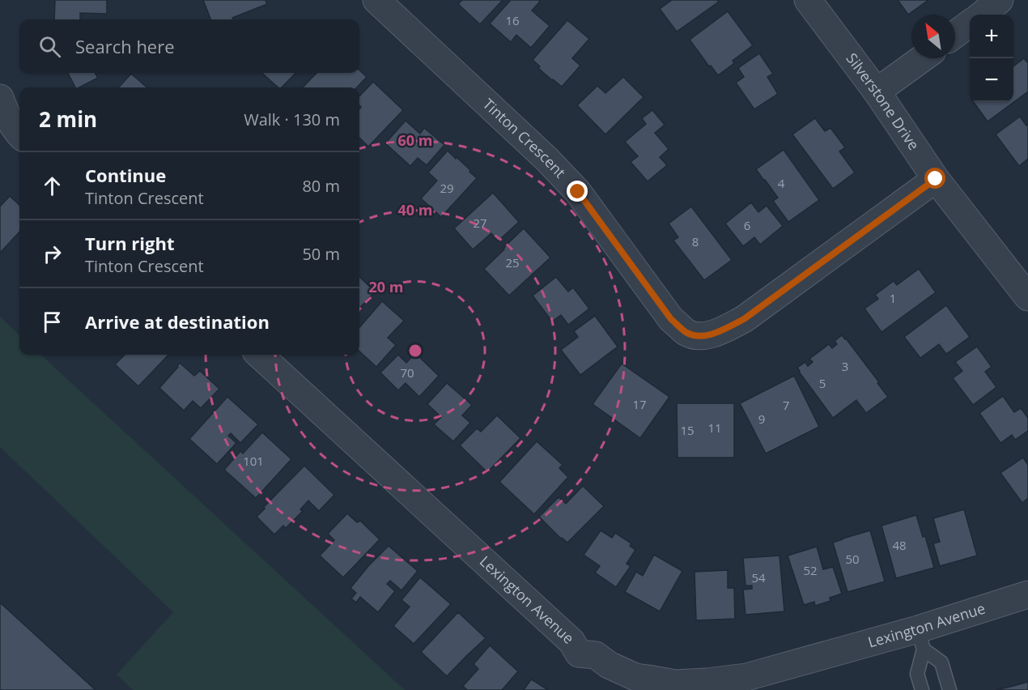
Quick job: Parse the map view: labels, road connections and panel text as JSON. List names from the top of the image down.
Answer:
{
  "streets": {
    "street": ["Silverstone Drive", "Tinton Crescent", "Lexington Avenue"]
  },
  "crossings": [
    ["Silverstone Drive", "Tinton Crescent"]
  ],
  "house_numbers": [
    "16",
    "4",
    "29",
    "27",
    "6",
    "8",
    "25",
    "1",
    "3",
    "70",
    "5",
    "17",
    "7",
    "9",
    "11",
    "15",
    "101",
    "48",
    "50",
    "52",
    "54"
  ],
  "north": "top left",
  "page": {
    "map_buttons": ["+", "−"],
    "search": "Search here",
    "heading": ["2 min", "Walk · 130 m"],
    "list": [
      ["Continue", "Tinton Crescent", "80 m"],
      ["Turn right", "Tinton Crescent", "50 m"],
      "Arrive at destination"
    ]
  },
  "rings": ["60 m", "40 m", "20 m"]
}
